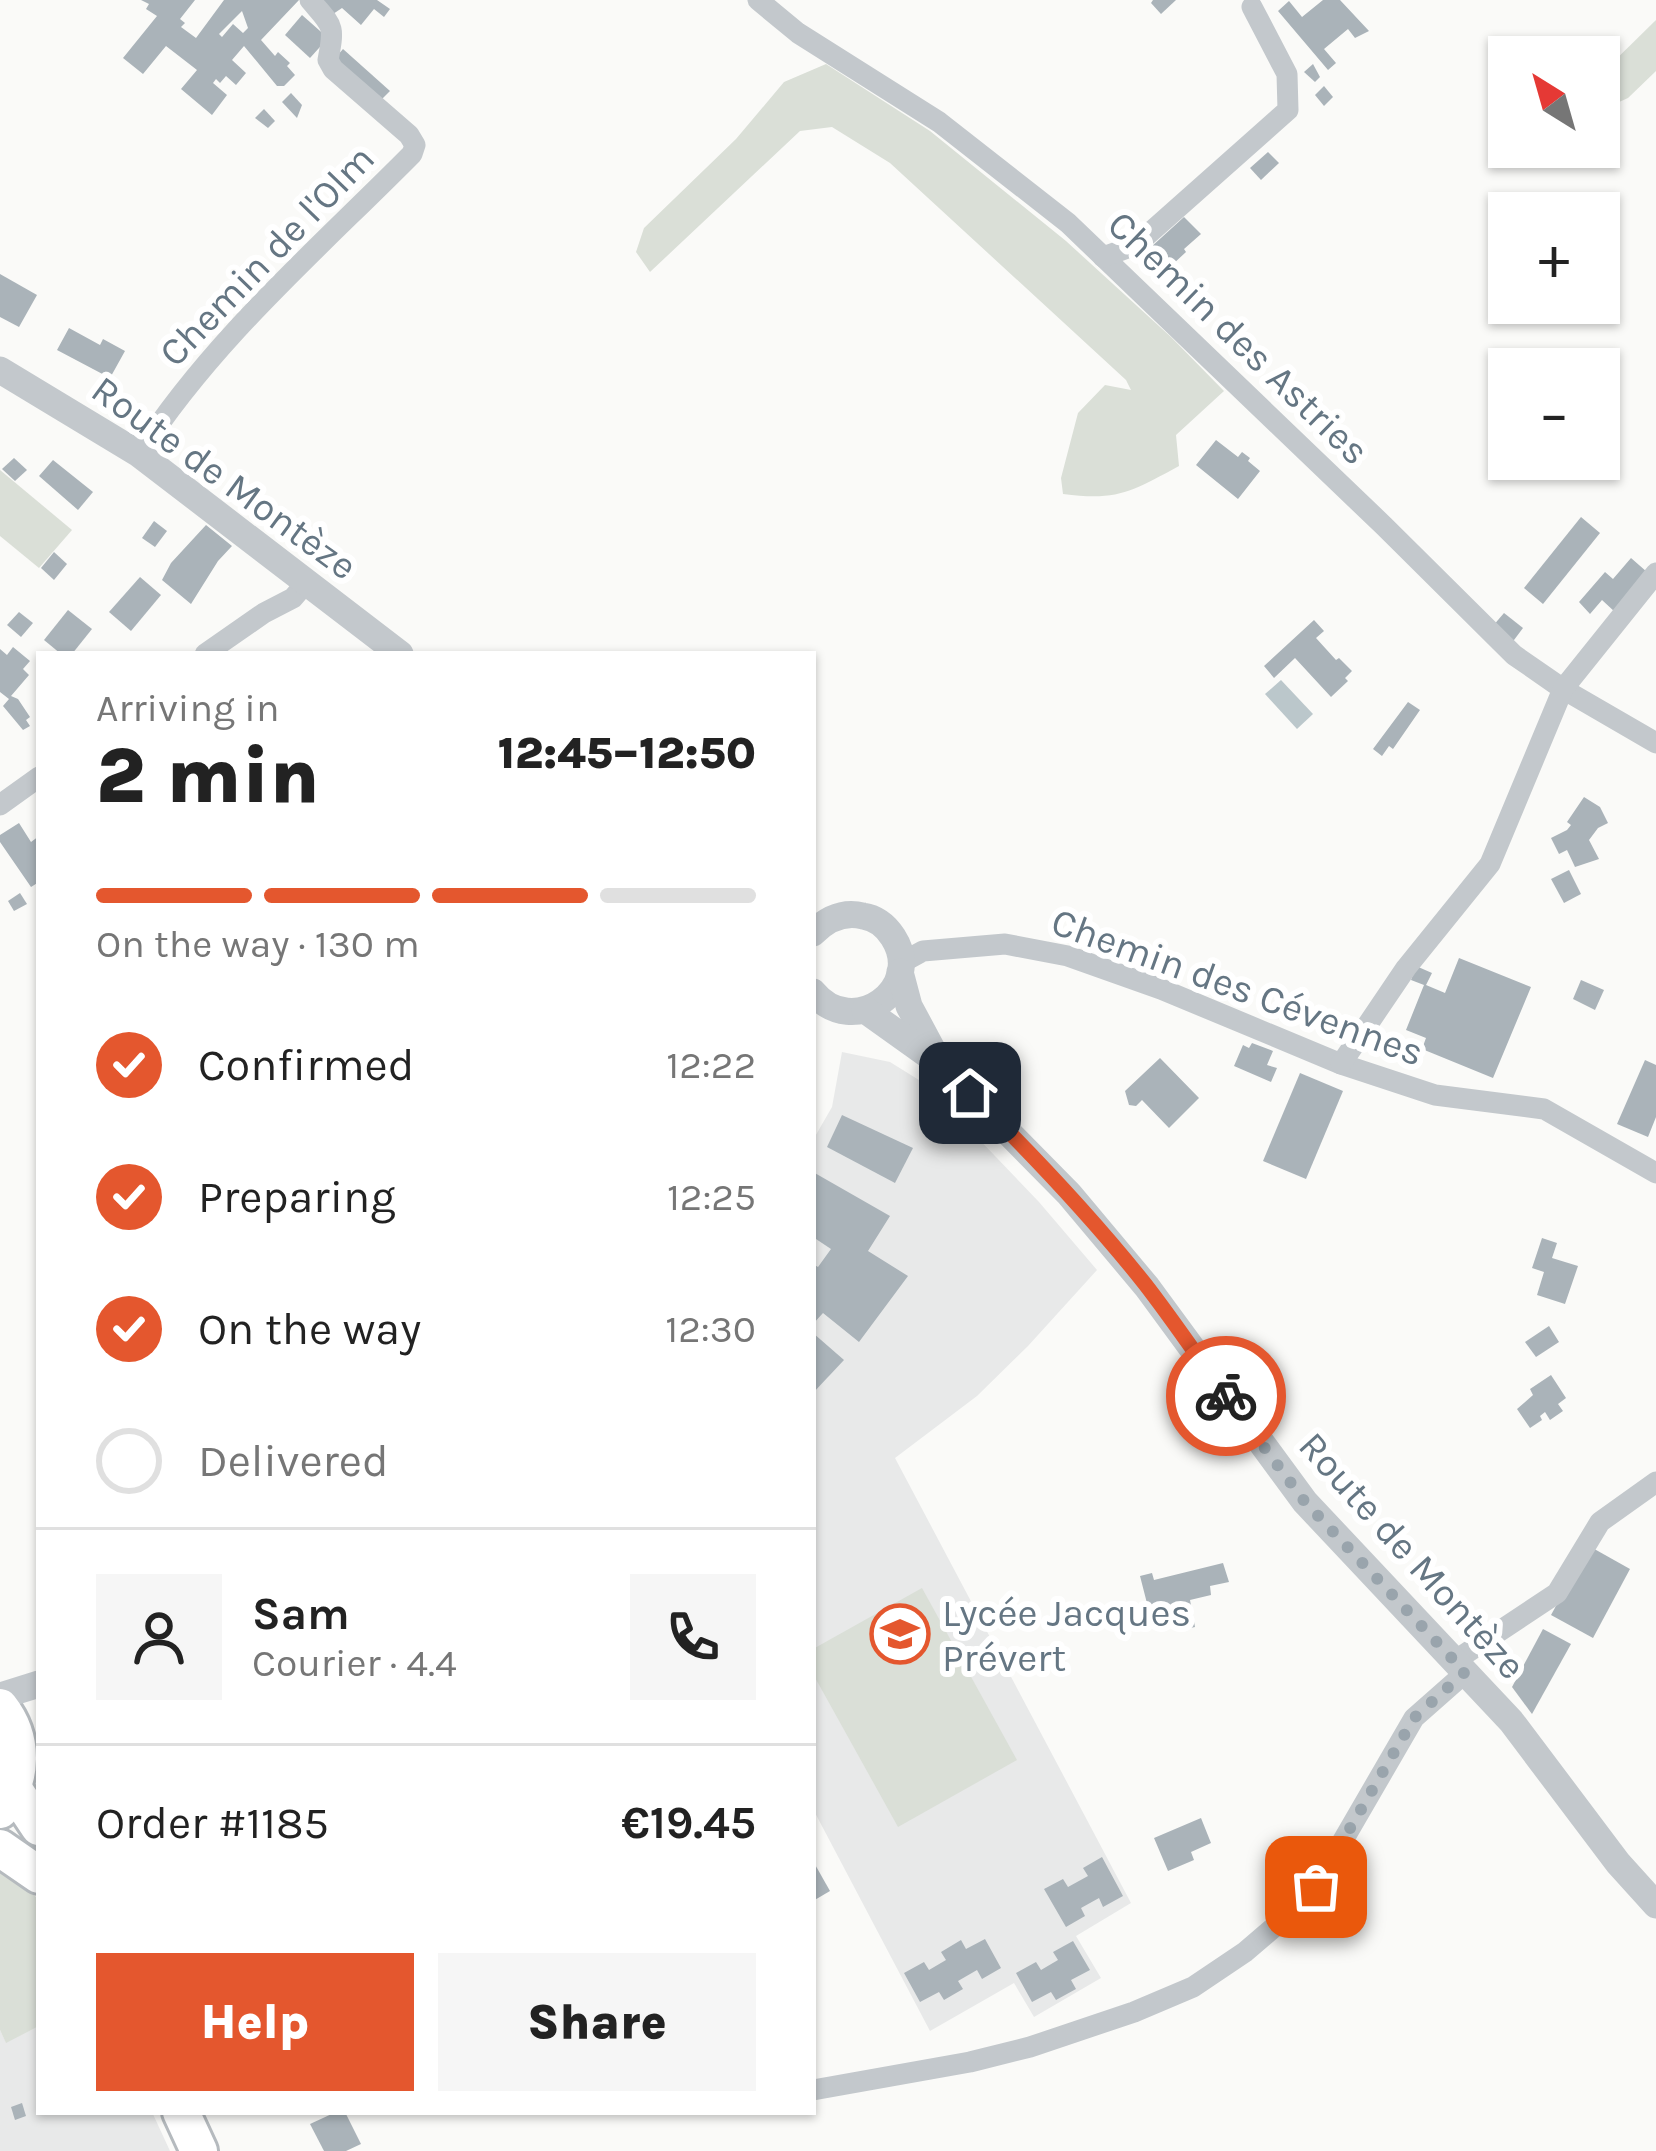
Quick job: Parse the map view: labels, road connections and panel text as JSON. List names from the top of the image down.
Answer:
{
  "streets": {
    "street": [
      "Chemin de l'Olm",
      "Chemin des Astries",
      "Route de Montèze",
      "Chemin des Cévennes"
    ]
  },
  "crossings": [
    ["Chemin de l'Olm", "Route de Montèze"],
    ["Route de Montèze", "Chemin des Cévennes"]
  ],
  "places": {
    "school or university": ["Lycée Jacques Prévert"]
  },
  "north": "top left",
  "page": {
    "map_buttons": ["+", "−"],
    "heading": ["2 min", "Arriving in", "12:45–12:50"],
    "panel": [
      "Sam",
      "Courier · 4.4",
      "Order #1185",
      "€19.45"
    ],
    "bar": "On the way · 130 m",
    "list": [
      ["Confirmed", "12:22"],
      ["Preparing", "12:25"],
      ["On the way", "12:30"],
      "Delivered"
    ],
    "buttons": ["Help", "Share"]
  }
}
